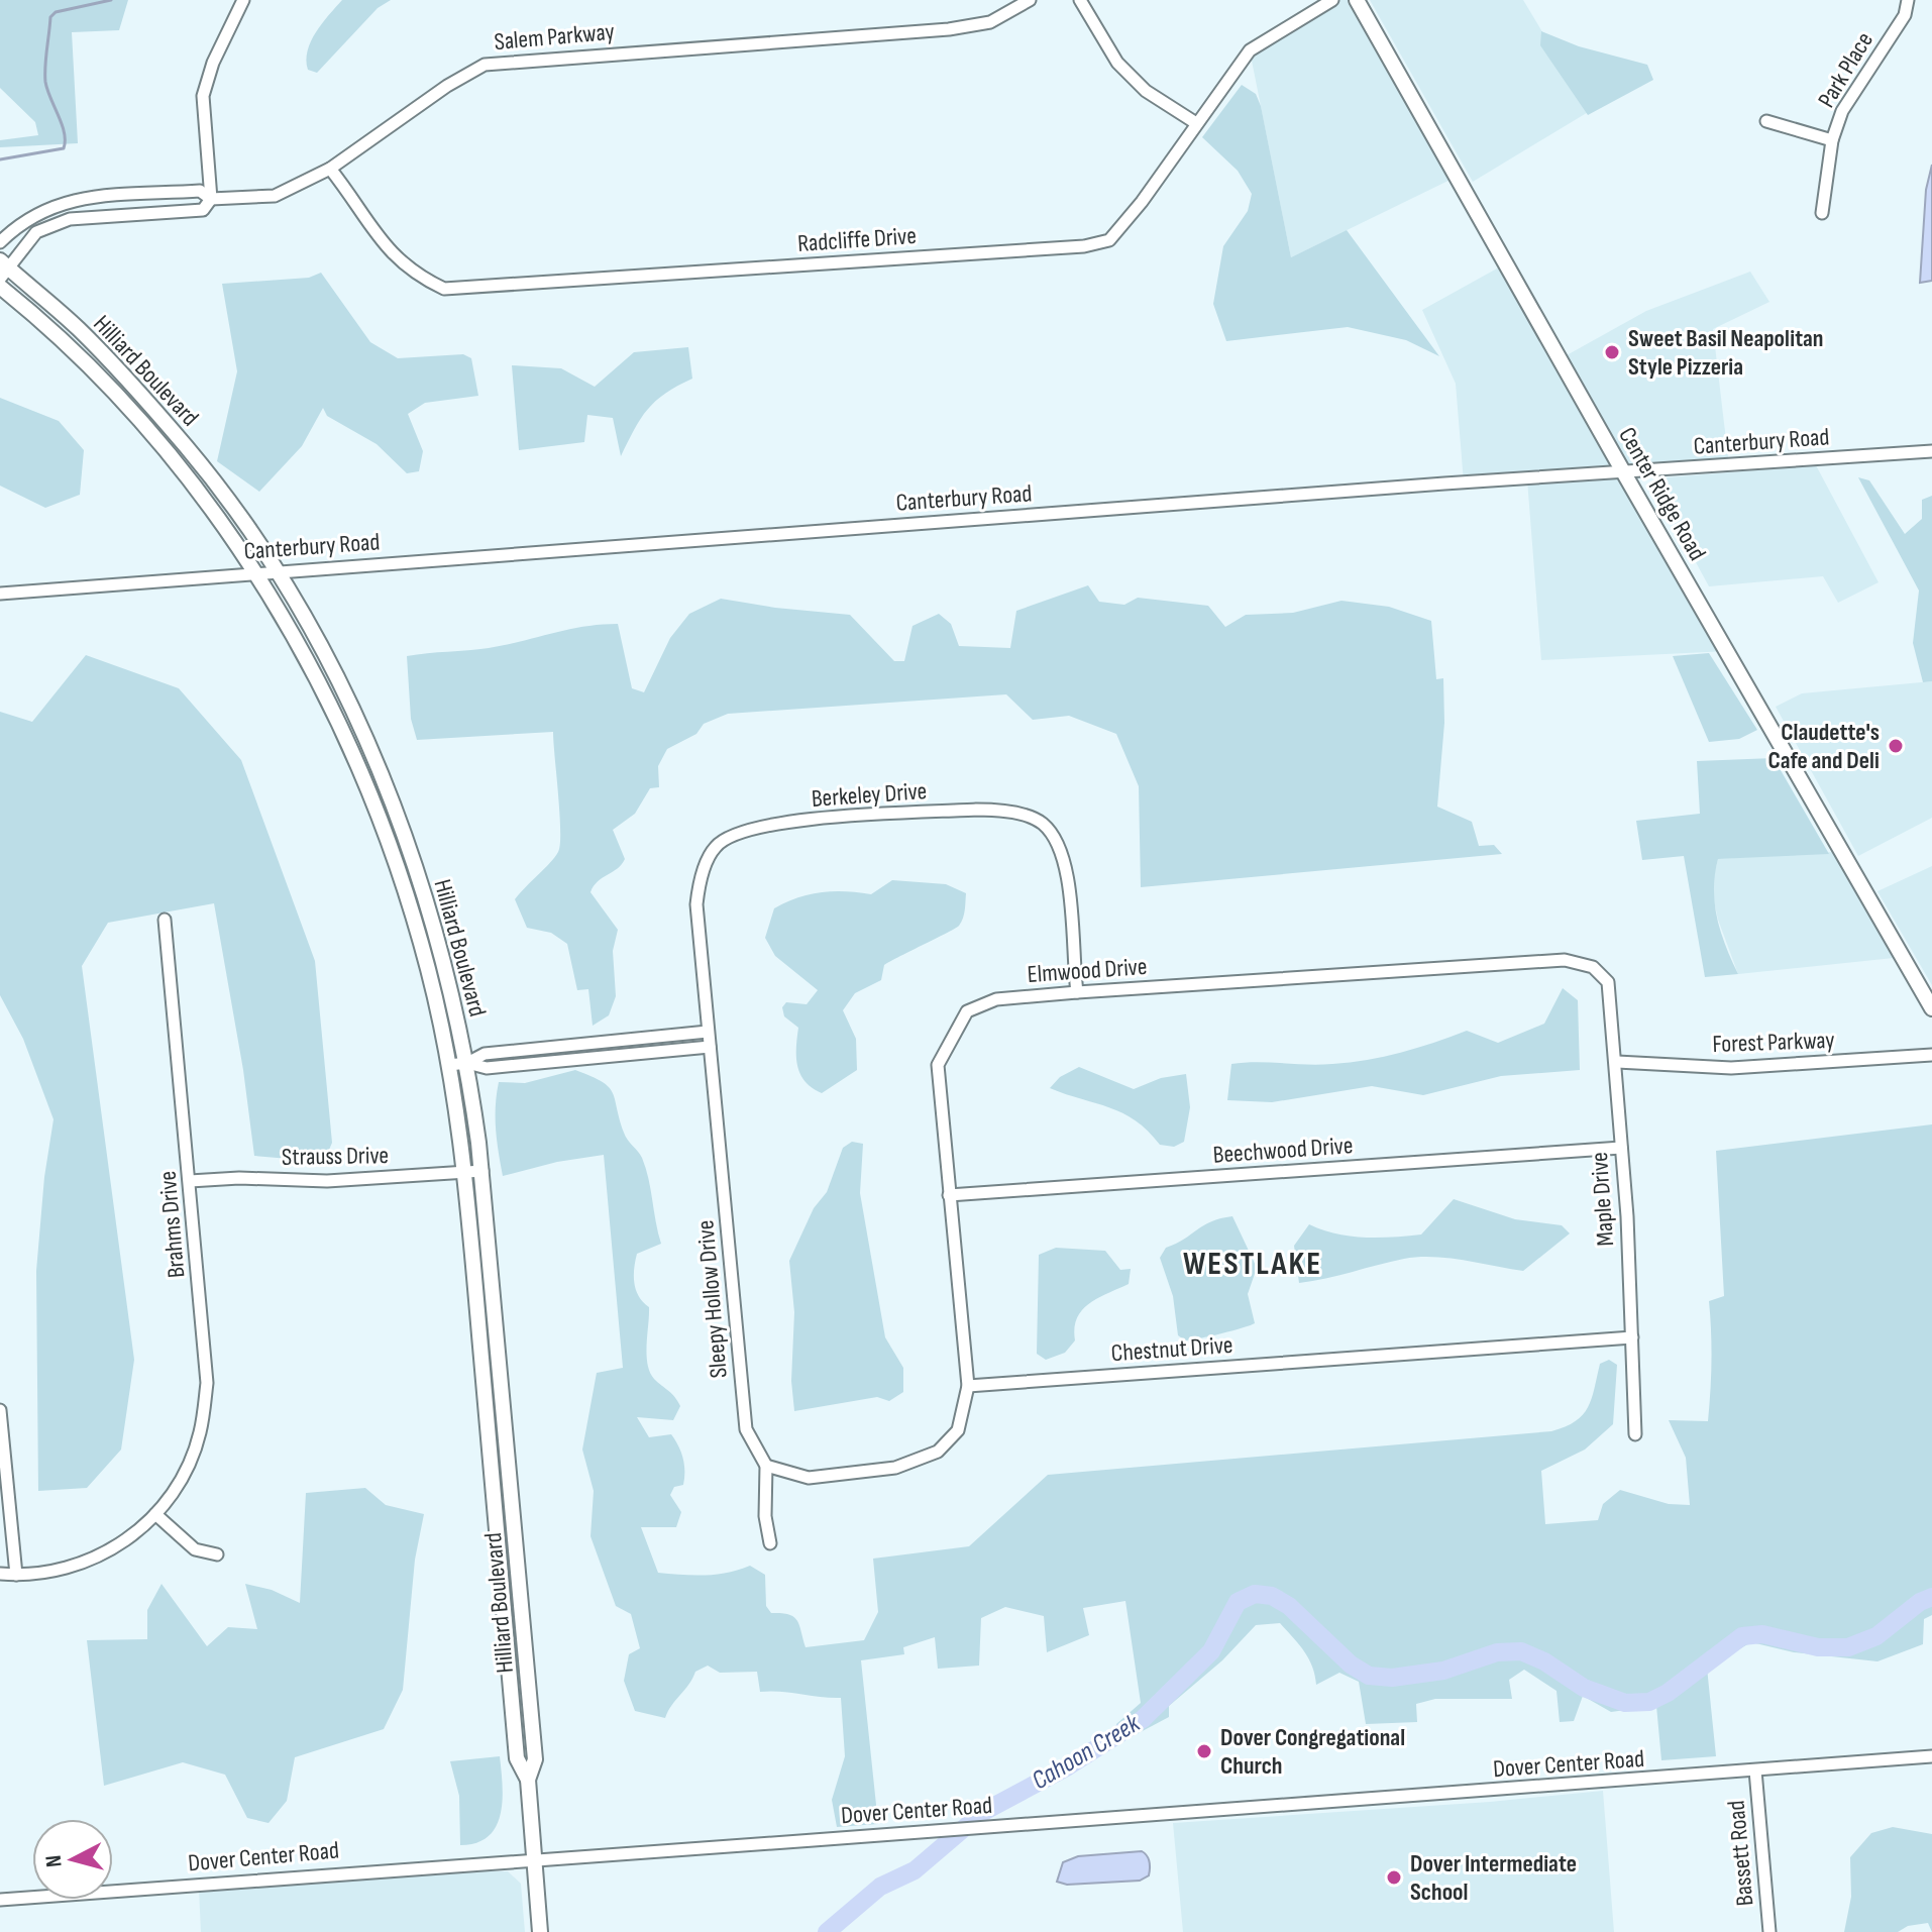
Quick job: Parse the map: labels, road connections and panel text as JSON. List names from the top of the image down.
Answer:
{
  "streets": {
    "main road": ["Hilliard Boulevard", "Center Ridge Road"],
    "street": [
      "Salem Parkway",
      "Park Place",
      "Radcliffe Drive",
      "Canterbury Road",
      "Berkeley Drive",
      "Elmwood Drive",
      "Forest Parkway",
      "Beechwood Drive",
      "Strauss Drive",
      "Maple Drive",
      "Brahms Drive",
      "Sleepy Hollow Drive",
      "Chestnut Drive",
      "Dover Center Road",
      "Bassett Road"
    ]
  },
  "crossings": [
    ["Salem Parkway", "Radcliffe Drive"],
    ["Salem Parkway", "Hilliard Boulevard"],
    ["Hilliard Boulevard", "Canterbury Road"],
    ["Hilliard Boulevard", "Strauss Drive"],
    ["Hilliard Boulevard", "Dover Center Road"],
    ["Canterbury Road", "Center Ridge Road"],
    ["Berkeley Drive", "Elmwood Drive"],
    ["Berkeley Drive", "Sleepy Hollow Drive"],
    ["Elmwood Drive", "Beechwood Drive"],
    ["Elmwood Drive", "Maple Drive"],
    ["Elmwood Drive", "Chestnut Drive"],
    ["Forest Parkway", "Maple Drive"],
    ["Beechwood Drive", "Maple Drive"],
    ["Strauss Drive", "Brahms Drive"],
    ["Maple Drive", "Chestnut Drive"],
    ["Dover Center Road", "Bassett Road"]
  ],
  "districts": ["WESTLAKE"],
  "water": ["Cahoon Creek"],
  "places": [
    "Sweet Basil Neapolitan Style Pizzeria",
    "Claudette's Cafe and Deli",
    "Dover Congregational Church",
    "Dover Intermediate School"
  ],
  "north": "left"
}
